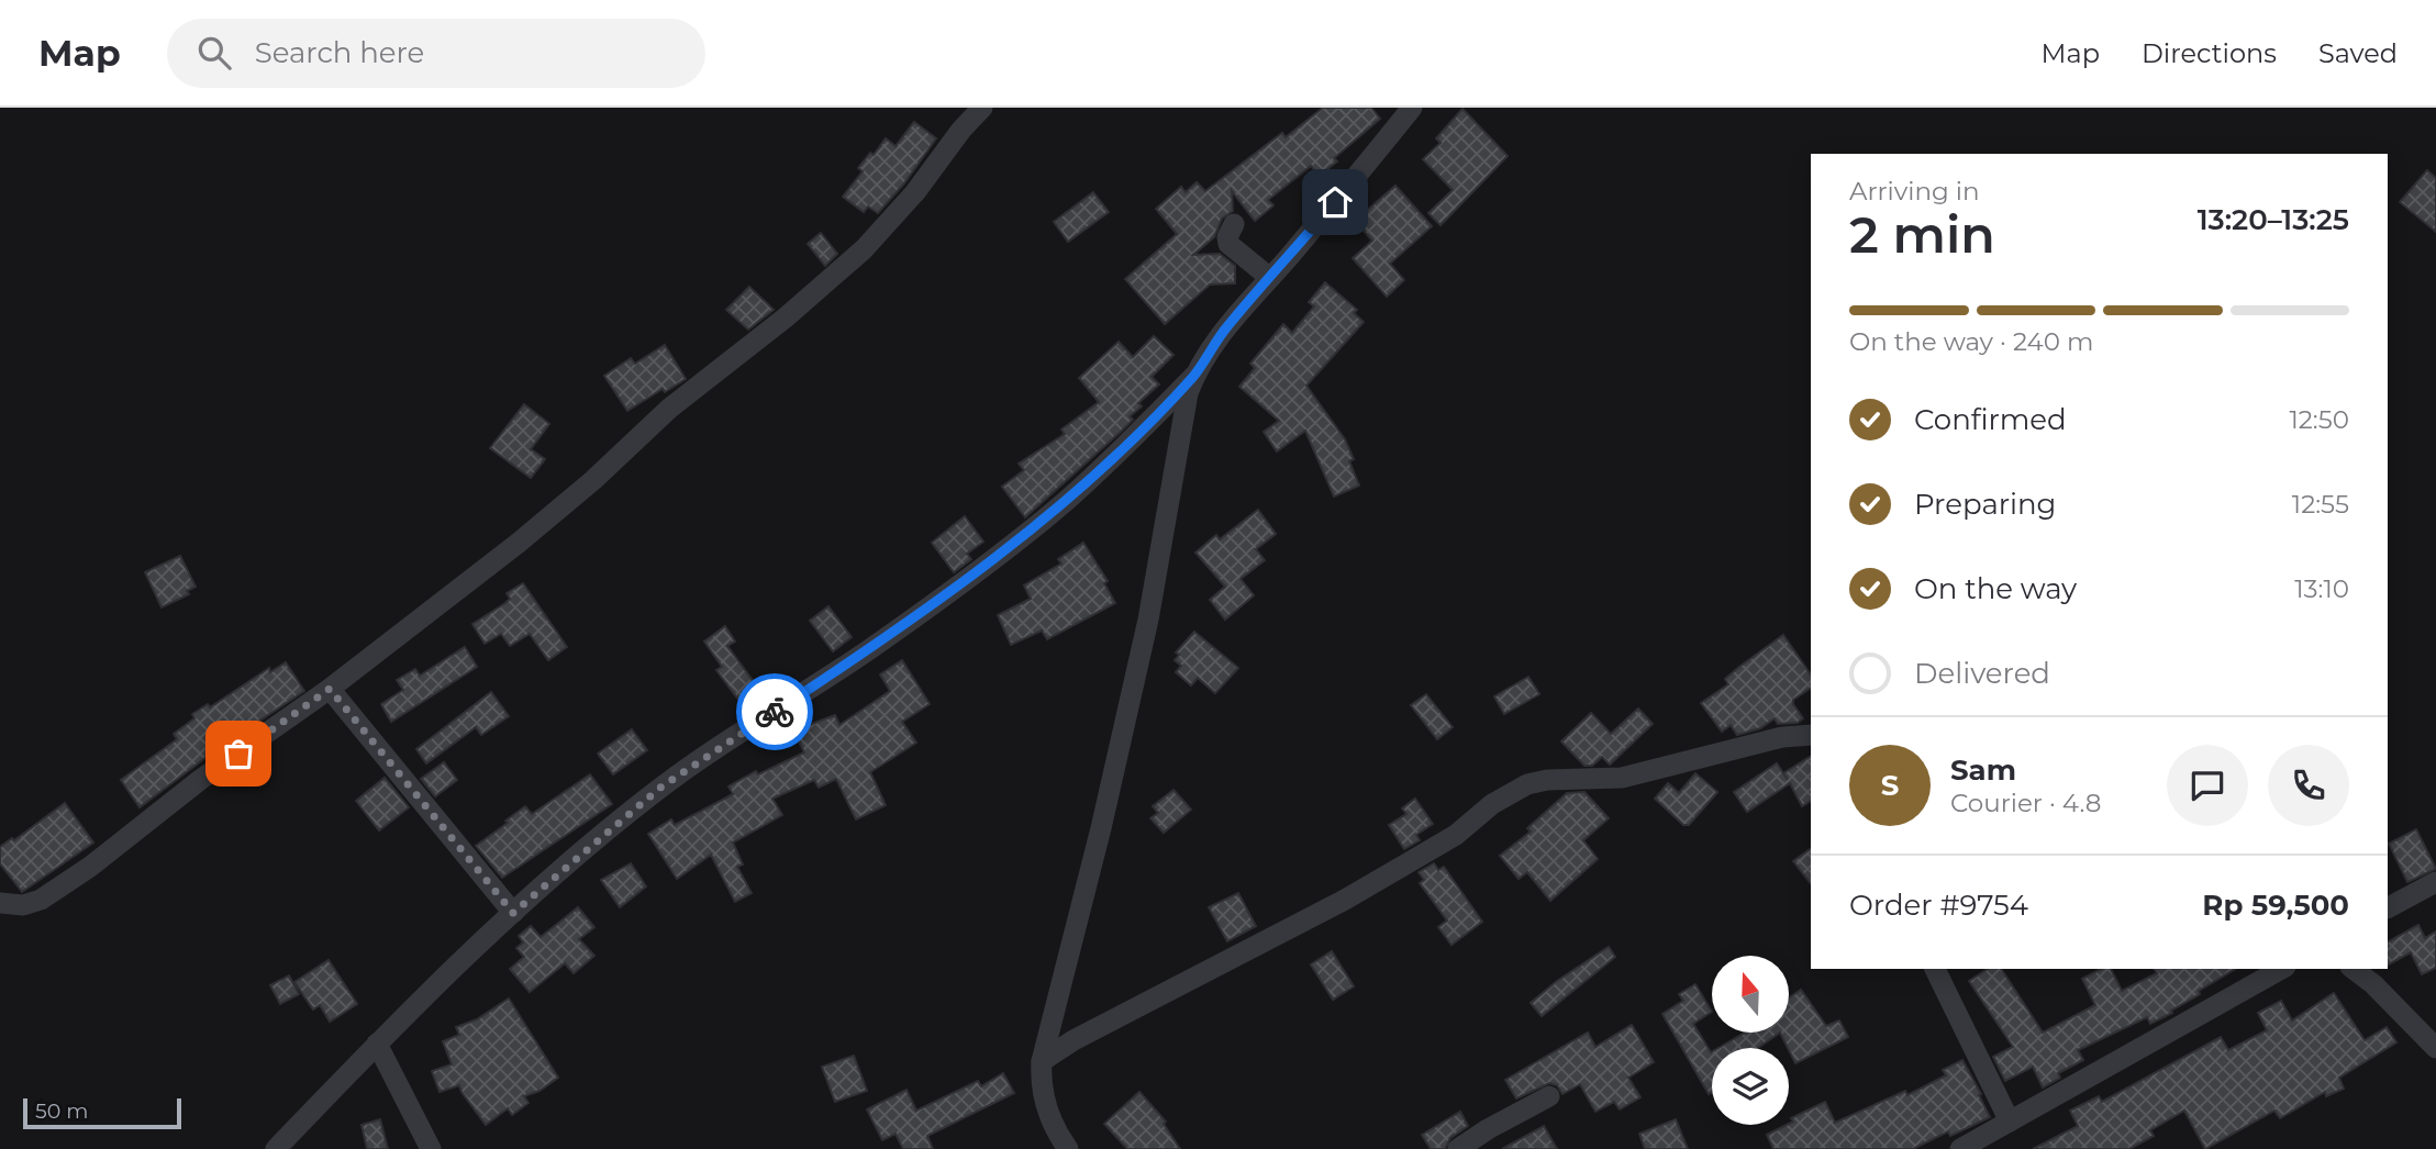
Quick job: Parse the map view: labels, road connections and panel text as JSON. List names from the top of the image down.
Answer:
{
  "scale_bar": "50 m",
  "north": "top",
  "page": {
    "header": "Map",
    "search": "Search here",
    "nav": ["Map", "Directions", "Saved"],
    "heading": ["2 min", "Arriving in", "13:20–13:25"],
    "panel": [
      "Sam",
      "Courier · 4.8",
      "Order #9754",
      "Rp 59,500"
    ],
    "bar": "On the way · 240 m",
    "list": [
      ["Confirmed", "12:50"],
      ["Preparing", "12:55"],
      ["On the way", "13:10"],
      "Delivered"
    ],
    "round": "S",
    "scale": "50 m"
  }
}
